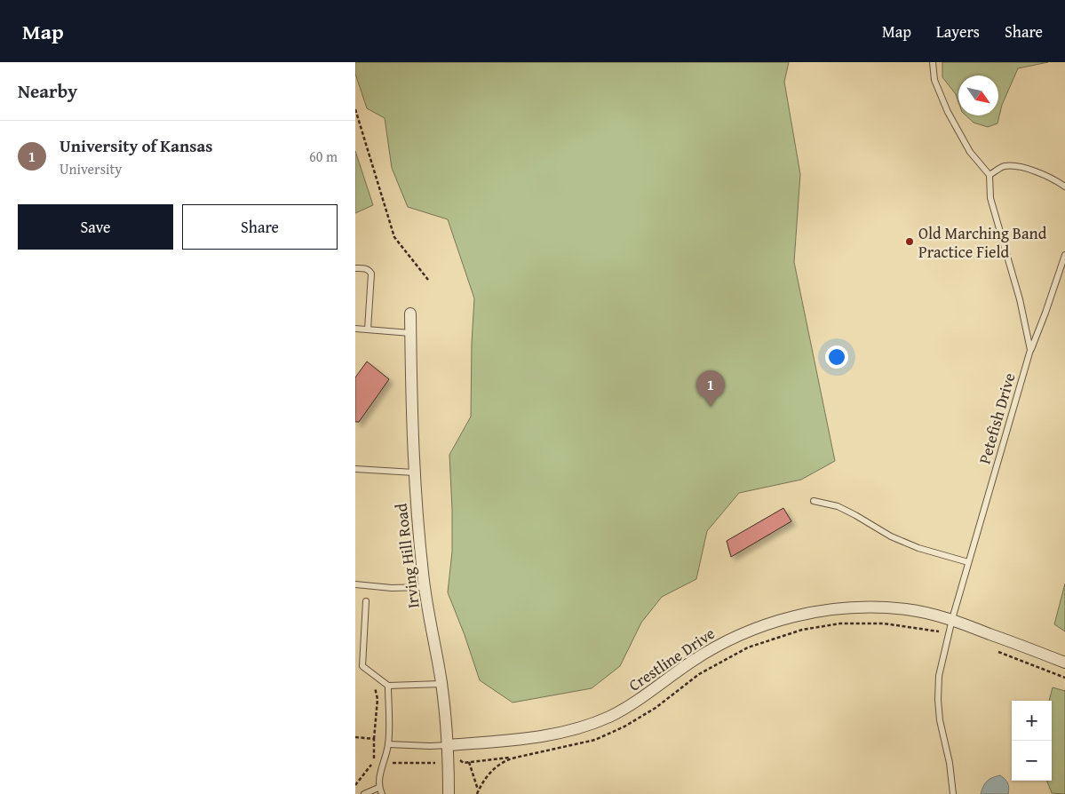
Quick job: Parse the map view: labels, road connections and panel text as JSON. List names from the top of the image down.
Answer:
{
  "streets": {
    "street": ["Irving Hill Road", "Crestline Drive"],
    "lane": ["Petefish Drive"]
  },
  "crossings": [
    ["Petefish Drive", "Crestline Drive"],
    ["Irving Hill Road", "Crestline Drive"]
  ],
  "places": ["Old Marching Band Practice Field"],
  "north": "bottom right",
  "page": {
    "header": "Map",
    "nav": ["Map", "Layers", "Share"],
    "heading": "Nearby",
    "list": [
      {
        "mark": "1",
        "name": "University of Kansas",
        "note": "University",
        "value": "60 m"
      }
    ],
    "buttons": ["Save", "Share"],
    "pins": "1",
    "map_buttons": ["+", "−"]
  }
}
